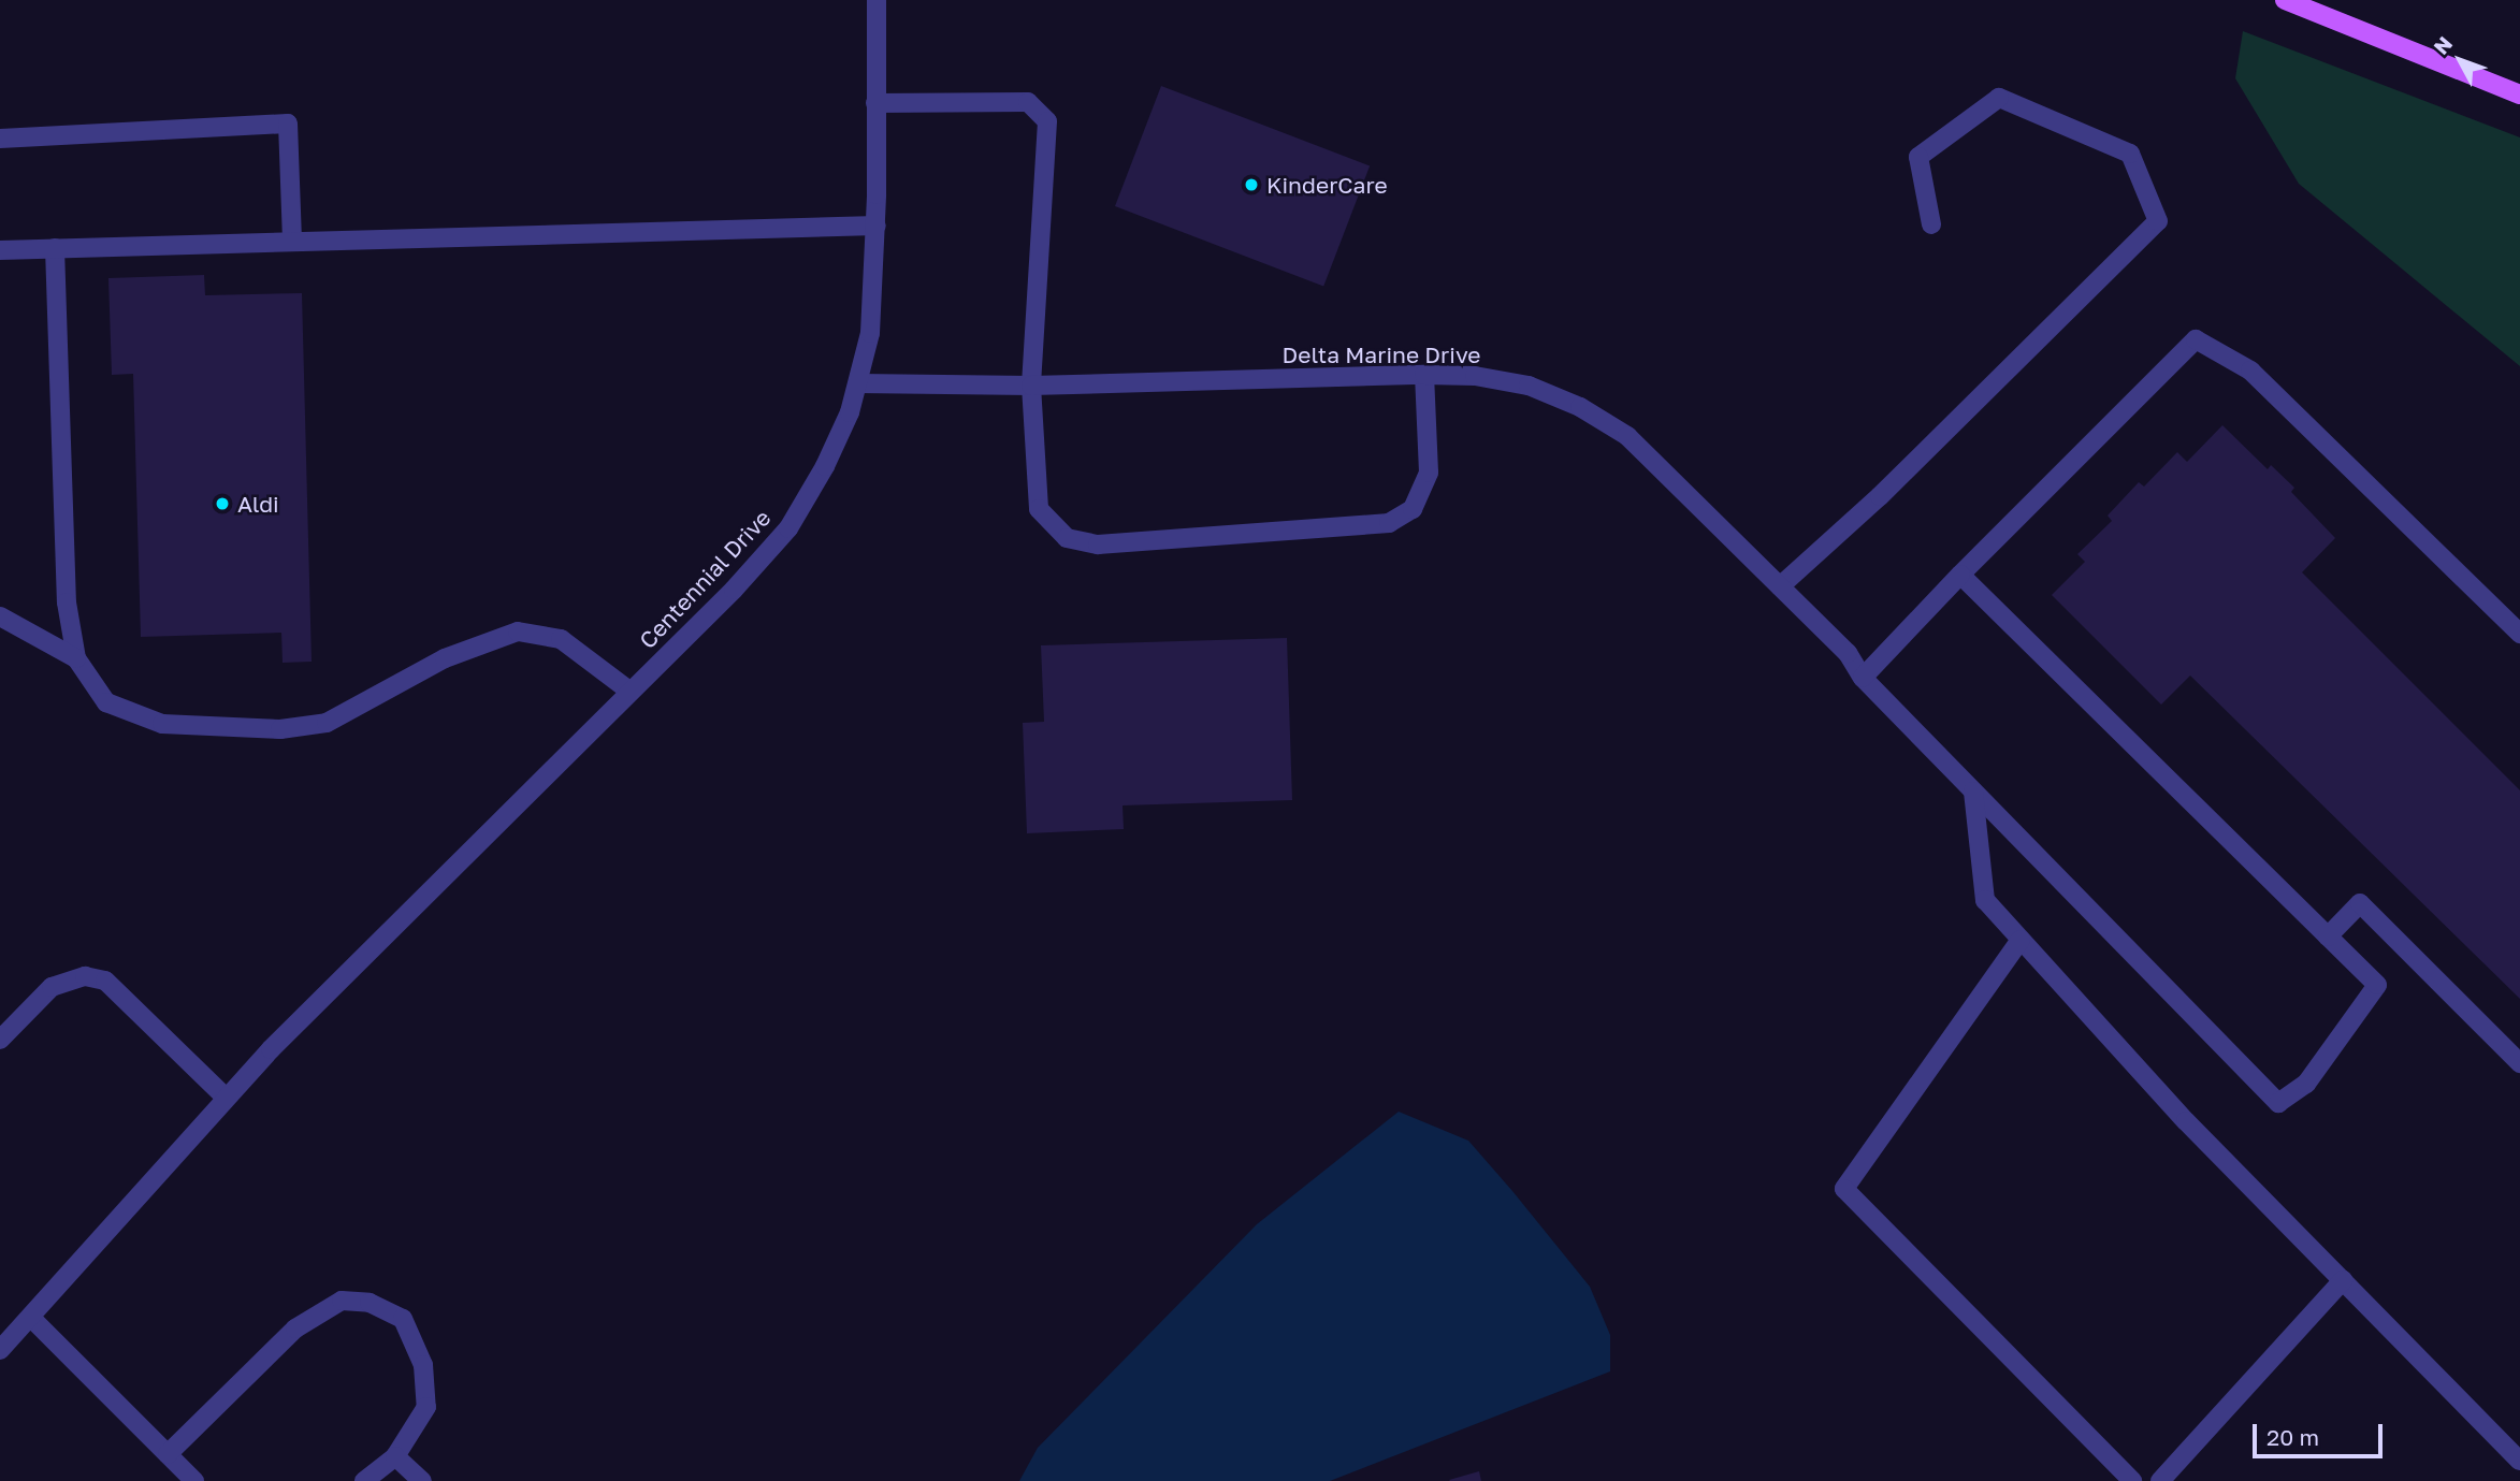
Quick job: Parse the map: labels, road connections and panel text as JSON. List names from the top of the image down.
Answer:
{
  "streets": {
    "street": ["Delta Marine Drive", "Centennial Drive"]
  },
  "crossings": [
    ["Delta Marine Drive", "Centennial Drive"]
  ],
  "places": ["KinderCare", "Aldi"],
  "scale_bar": "20 m",
  "north": "top left"
}
